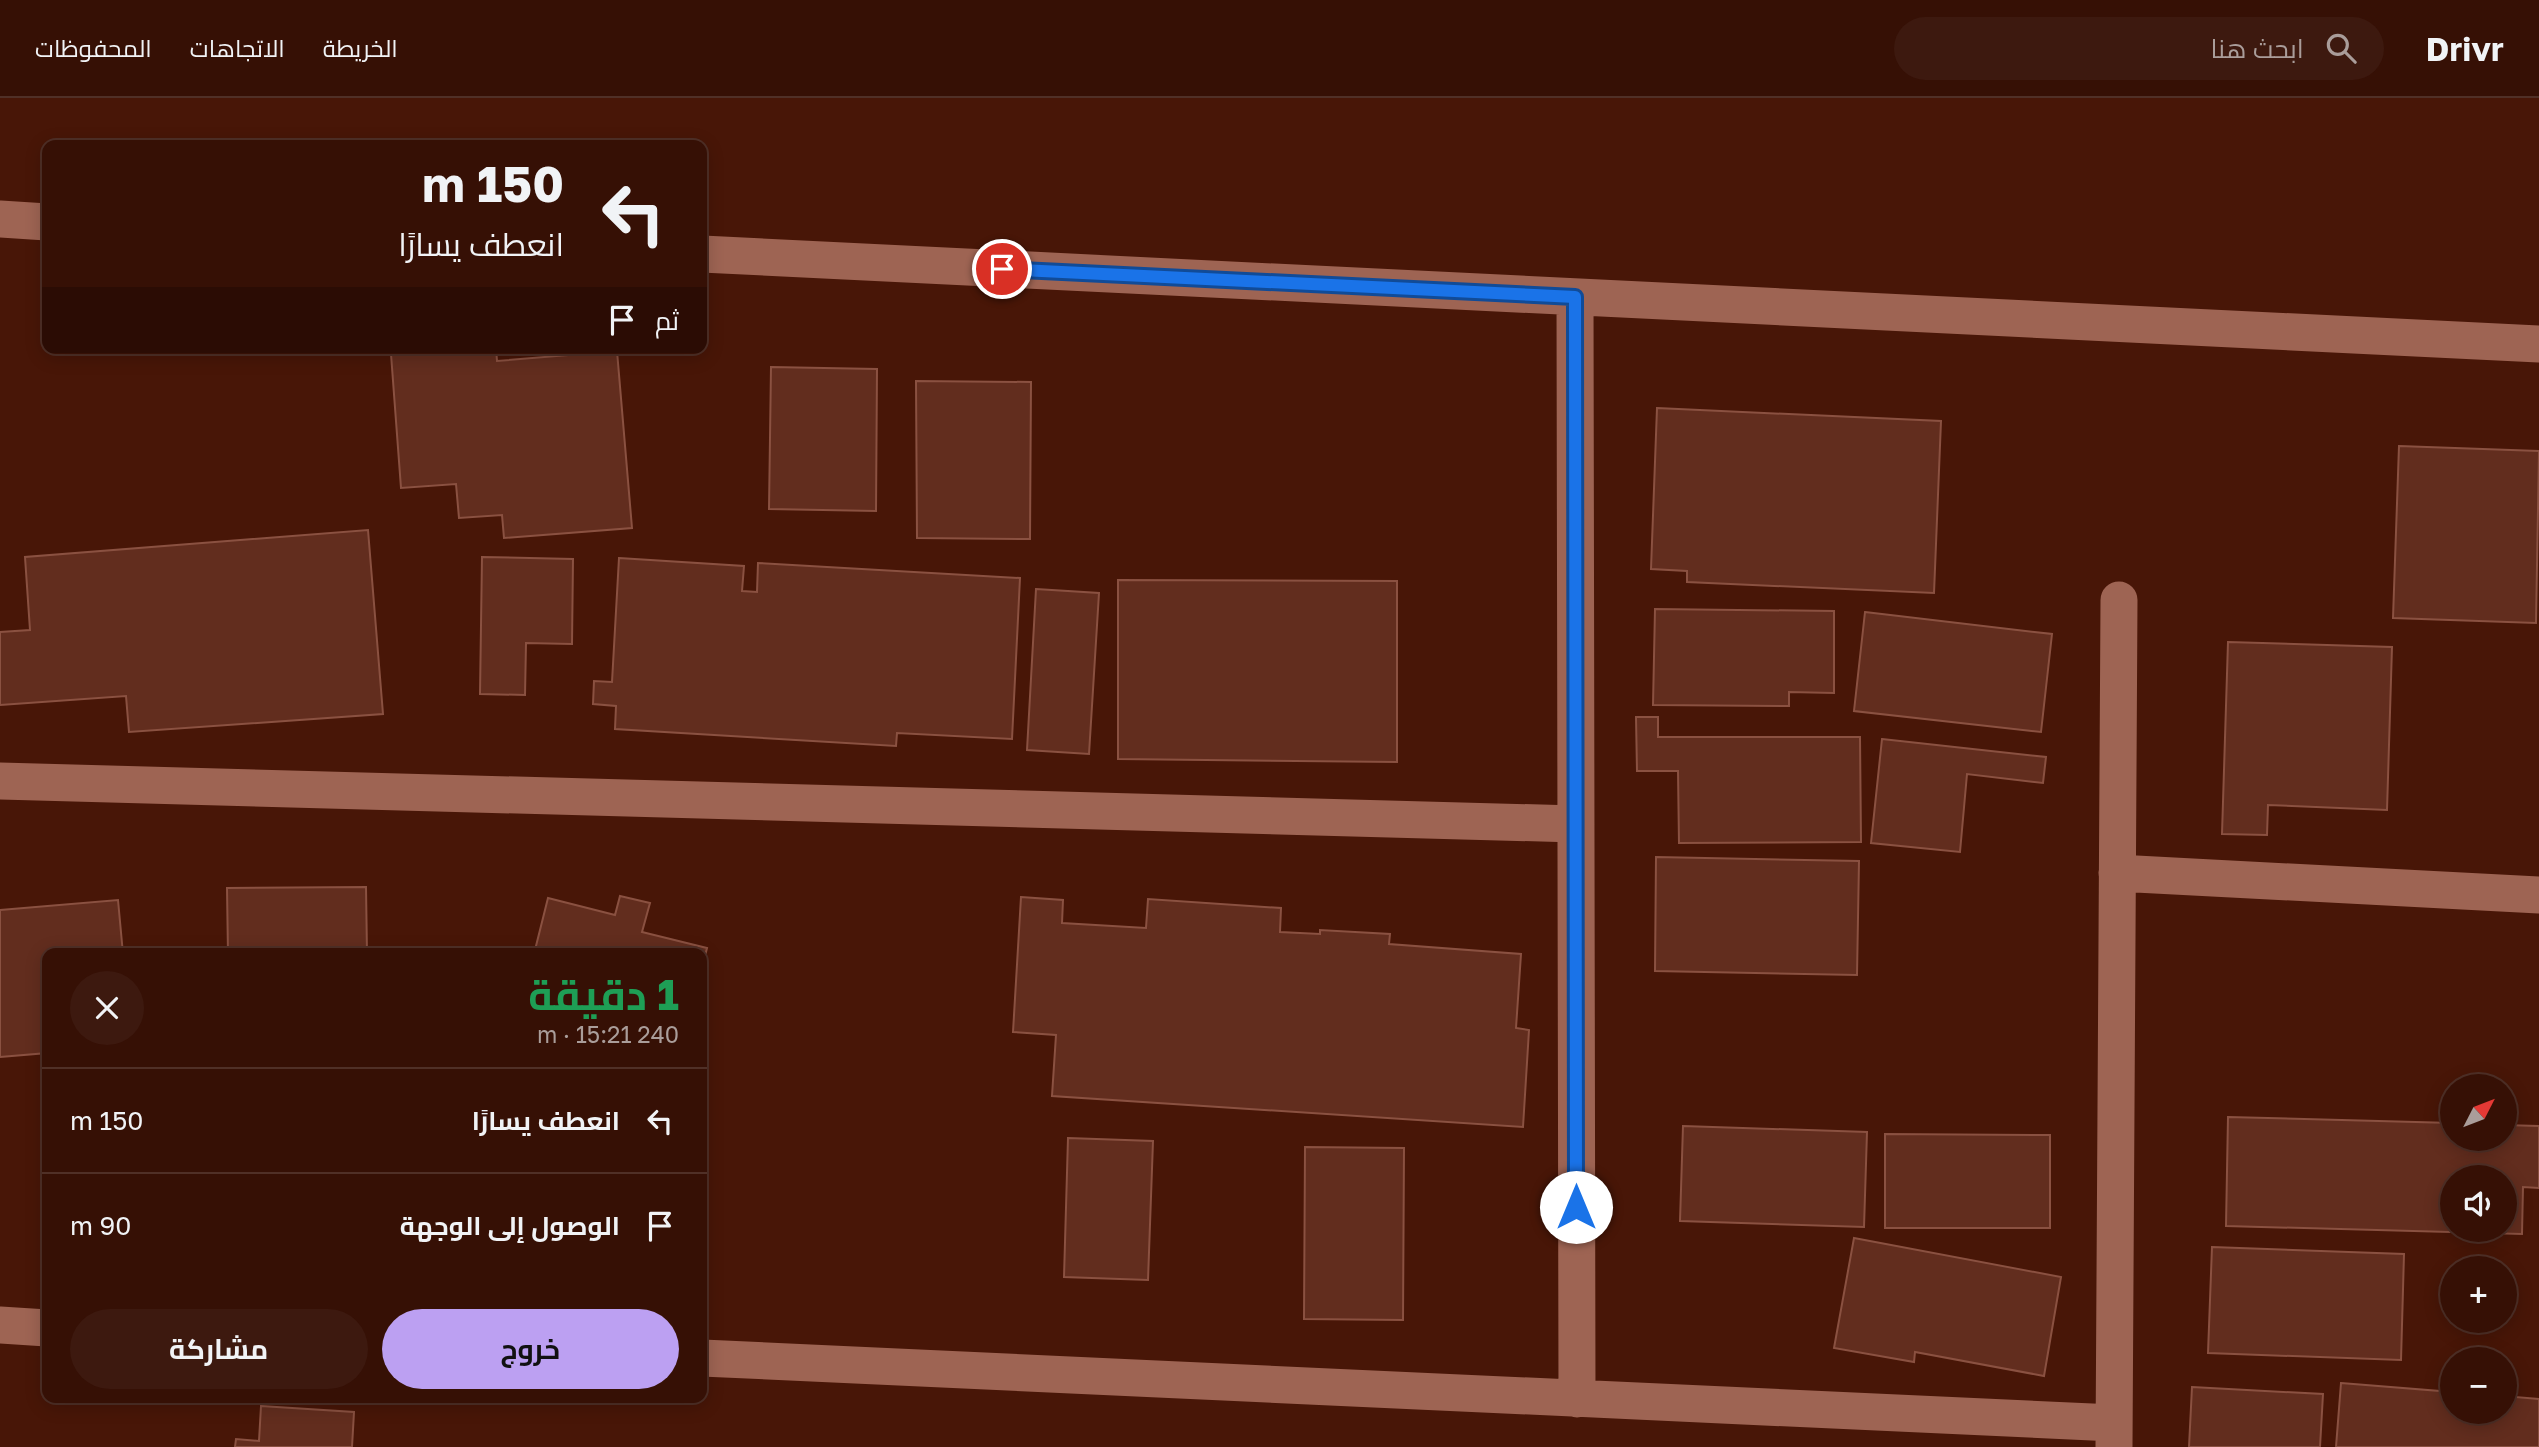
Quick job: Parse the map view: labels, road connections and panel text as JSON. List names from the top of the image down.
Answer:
{
  "north": "top right",
  "page": {
    "header": "Drivr",
    "search": "ابحث هنا",
    "nav": ["الخريطة", "الاتجاهات", "المحفوظات"],
    "turn": ["150 m", "انعطف يسارًا"],
    "then": "ثم",
    "heading": ["1 دقيقة", "240 m · 15:21"],
    "list": [
      {
        "name": "انعطف يسارًا",
        "value": "150 m"
      },
      {
        "name": "الوصول إلى الوجهة",
        "value": "90 m"
      }
    ],
    "map_buttons": ["+", "−"],
    "buttons": ["خروج", "مشاركة"]
  }
}
